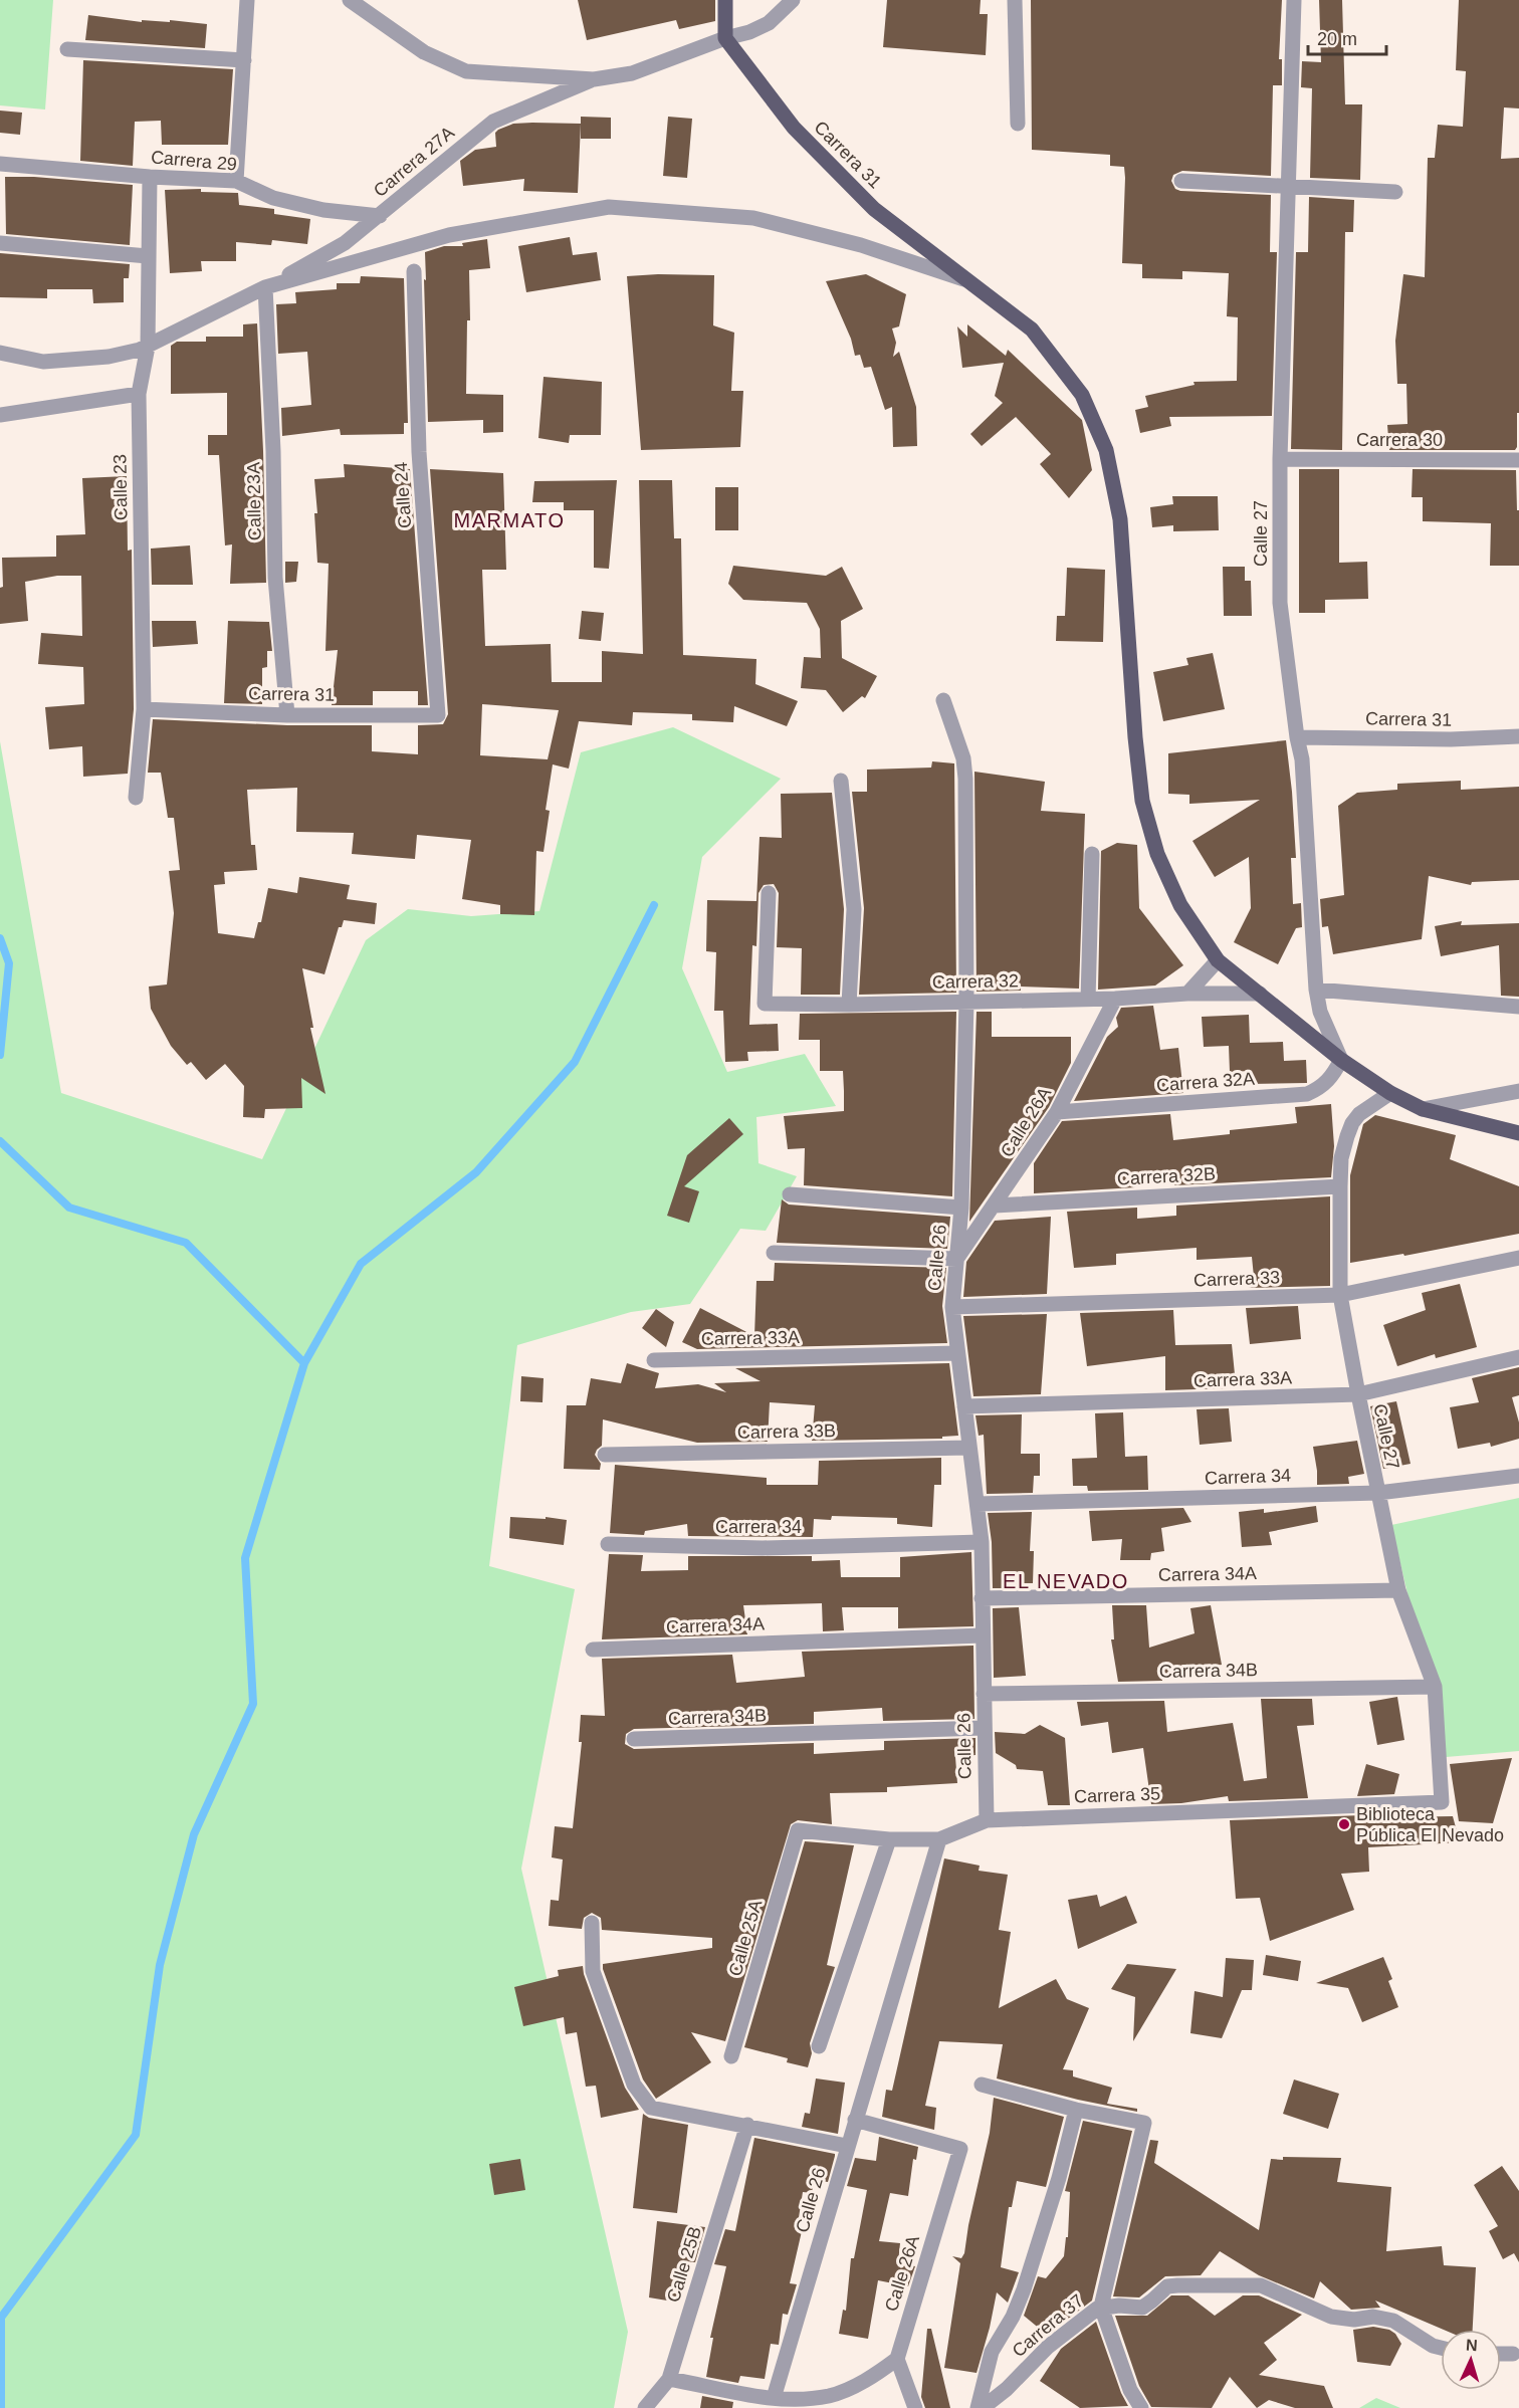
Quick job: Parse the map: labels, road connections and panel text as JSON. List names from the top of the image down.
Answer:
{
  "streets": {
    "main road": ["Carrera 31"],
    "street": [
      "Carrera 29",
      "Carrera 27A",
      "Carrera 30",
      "Calle 23",
      "Calle 24",
      "Calle 23A",
      "Calle 27",
      "Carrera 32",
      "Carrera 32A",
      "Calle 26A",
      "Carrera 32B",
      "Calle 26",
      "Carrera 33",
      "Carrera 33A",
      "Carrera 33B",
      "Carrera 34",
      "Carrera 34A",
      "Carrera 34B",
      "Carrera 35",
      "Calle 25A",
      "Calle 25B",
      "Carrera 37"
    ]
  },
  "crossings": [
    ["Carrera 31", "Calle 23"],
    ["Carrera 31", "Calle 24"],
    ["Carrera 31", "Calle 23A"],
    ["Carrera 31", "Calle 27"],
    ["Carrera 31", "Carrera 32"],
    ["Carrera 31", "Carrera 32A"],
    ["Carrera 29", "Carrera 27A"],
    ["Carrera 29", "Calle 23"],
    ["Carrera 27A", "Calle 23A"],
    ["Carrera 30", "Calle 27"],
    ["Calle 27", "Carrera 32A"],
    ["Calle 27", "Carrera 32B"],
    ["Calle 27", "Carrera 33"],
    ["Calle 27", "Carrera 33A"],
    ["Calle 27", "Carrera 34"],
    ["Calle 27", "Carrera 34A"],
    ["Calle 27", "Carrera 34B"],
    ["Calle 27", "Carrera 35"],
    ["Carrera 32", "Calle 26A"],
    ["Carrera 32", "Calle 26"],
    ["Carrera 32A", "Calle 26A"],
    ["Calle 26A", "Carrera 32B"],
    ["Calle 26A", "Calle 26"],
    ["Calle 26", "Carrera 33"],
    ["Calle 26", "Carrera 33A"],
    ["Calle 26", "Carrera 33B"],
    ["Calle 26", "Carrera 34"],
    ["Calle 26", "Carrera 34A"],
    ["Calle 26", "Carrera 34B"],
    ["Calle 26", "Carrera 35"],
    ["Carrera 35", "Calle 25A"]
  ],
  "districts": ["MARMATO", "EL NEVADO"],
  "places": ["Biblioteca Pública El Nevado"],
  "scale_bar": "20 m",
  "north": "top"
}
